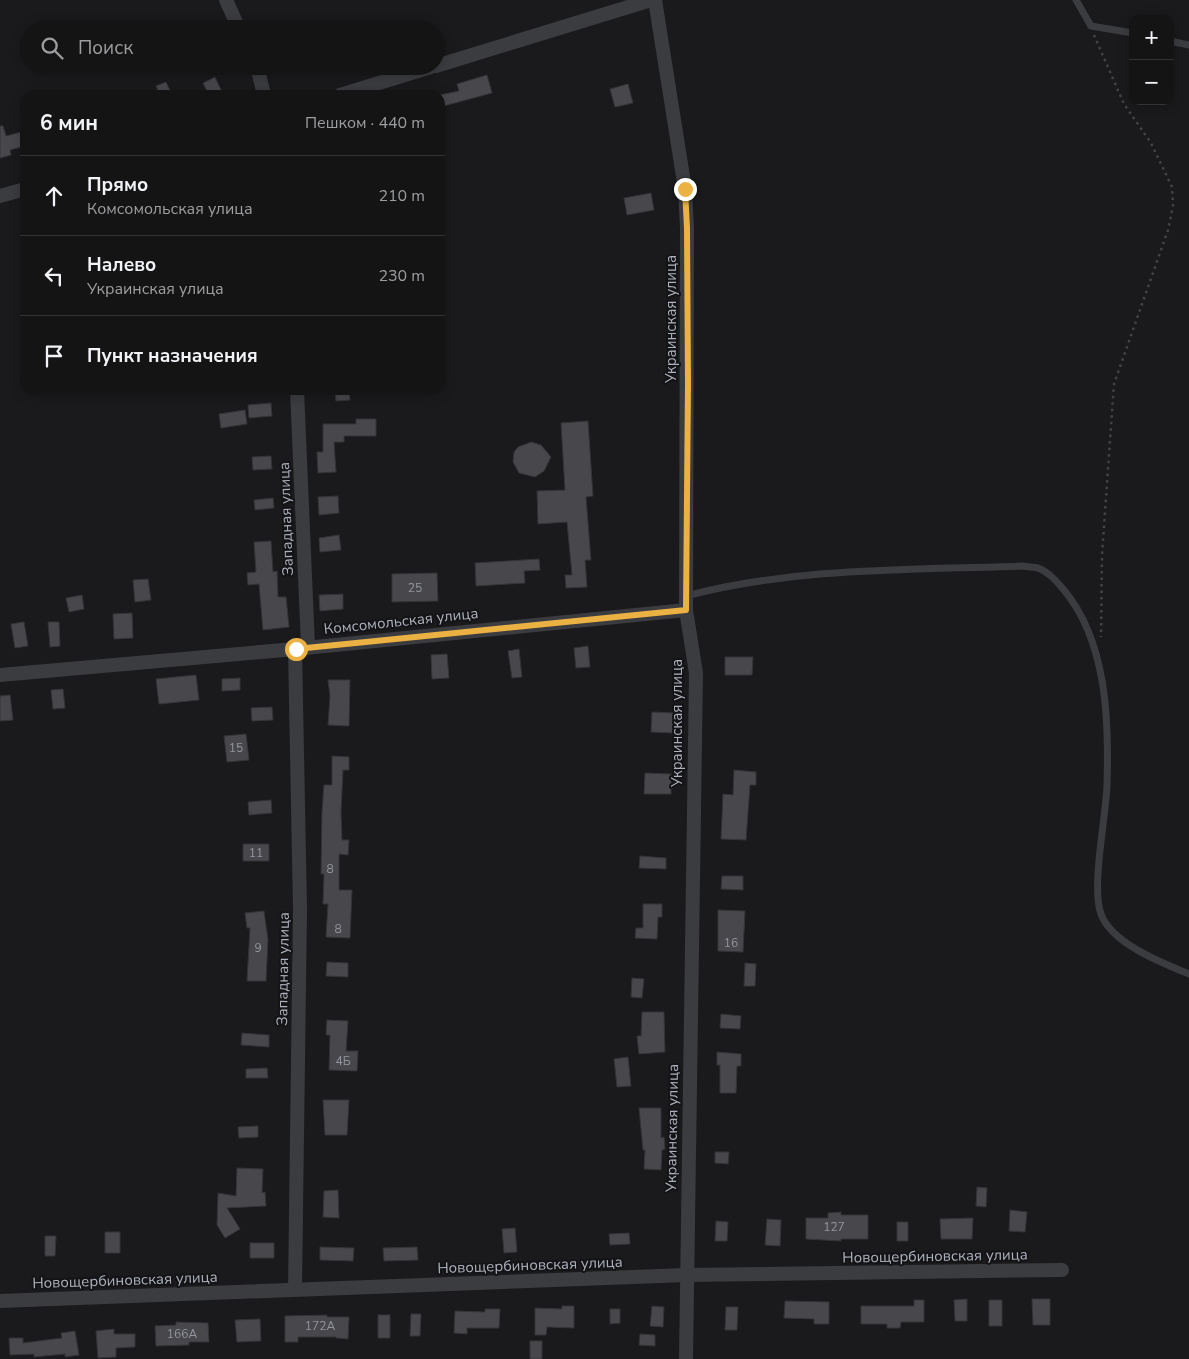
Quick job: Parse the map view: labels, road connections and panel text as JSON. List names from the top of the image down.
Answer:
{
  "streets": {
    "street": [
      "Украинская улица",
      "Западная улица",
      "Комсомольская улица",
      "Новощербиновская улица"
    ]
  },
  "crossings": [
    ["Украинская улица", "Комсомольская улица"],
    ["Украинская улица", "Новощербиновская улица"],
    ["Западная улица", "Комсомольская улица"],
    ["Западная улица", "Новощербиновская улица"]
  ],
  "house_numbers": [
    "25",
    "15",
    "11",
    "8",
    "8",
    "16",
    "9",
    "4Б",
    "127",
    "172А",
    "166А"
  ],
  "page": {
    "map_buttons": ["+", "−"],
    "search": "Поиск",
    "heading": ["6 мин", "Пешком · 440 m"],
    "list": [
      ["Прямо", "Комсомольская улица", "210 m"],
      ["Налево", "Украинская улица", "230 m"],
      "Пункт назначения"
    ]
  }
}
